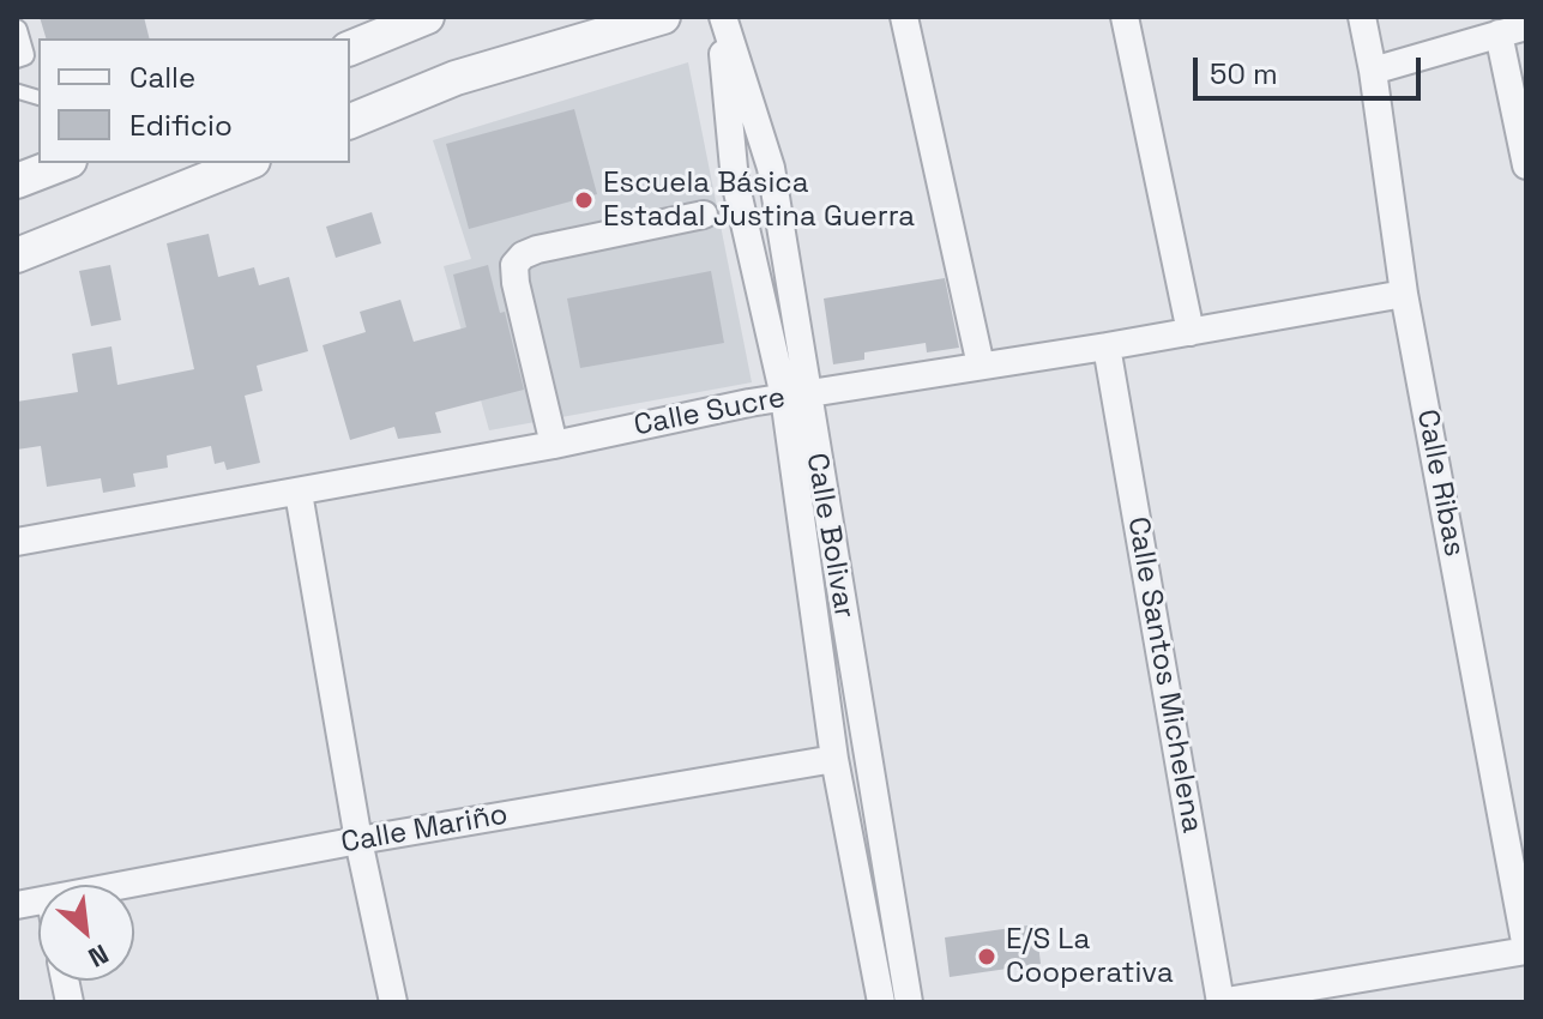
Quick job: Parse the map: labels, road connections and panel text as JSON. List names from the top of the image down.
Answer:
{
  "streets": {
    "street": [
      "Calle Sucre",
      "Calle Ribas",
      "Calle Bolivar",
      "Calle Santos Michelena",
      "Calle Mariño"
    ]
  },
  "crossings": [
    ["Calle Sucre", "Calle Ribas"],
    ["Calle Sucre", "Calle Bolivar"],
    ["Calle Sucre", "Calle Santos Michelena"],
    ["Calle Bolivar", "Calle Mariño"]
  ],
  "places": ["Escuela Básica Estadal Justina Guerra", "E/S La Cooperativa"],
  "legend": ["Calle", "Edificio"],
  "scale_bar": "50 m",
  "north": "bottom right"
}
